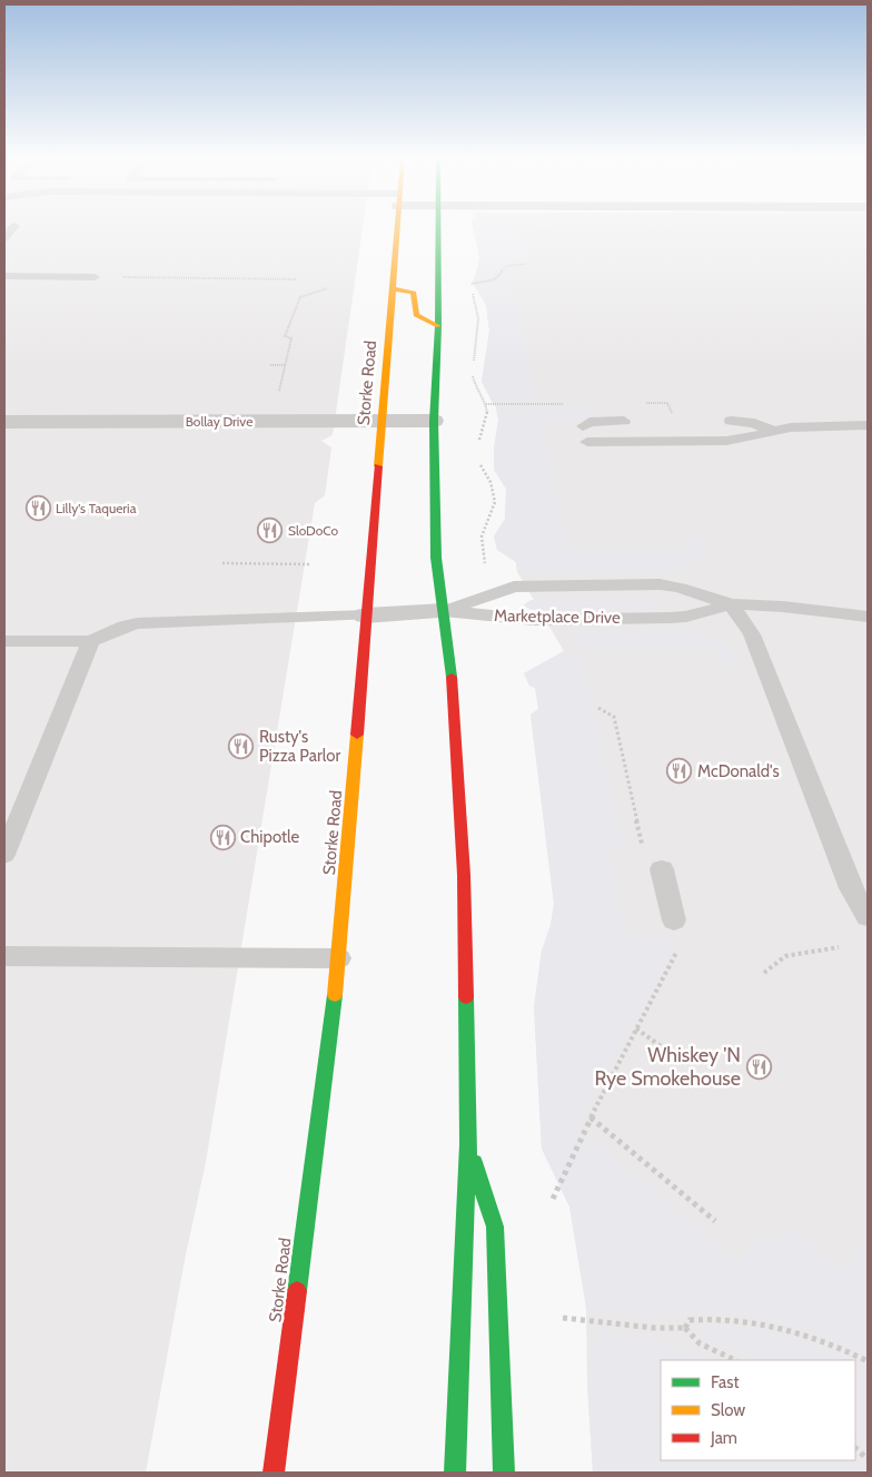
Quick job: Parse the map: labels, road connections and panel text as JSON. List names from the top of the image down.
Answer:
{
  "streets": {
    "main road": ["Storke Road"],
    "street": ["Bollay Drive"],
    "lane": ["Marketplace Drive"]
  },
  "crossings": [
    ["Storke Road", "Bollay Drive"]
  ],
  "places": {
    "restaurant": [
      "Lilly's Taqueria",
      "SloDoCo",
      "Rusty's Pizza Parlor",
      "McDonald's",
      "Chipotle",
      "Whiskey 'N Rye Smokehouse"
    ]
  },
  "legend": ["Fast", "Slow", "Jam"]
}
